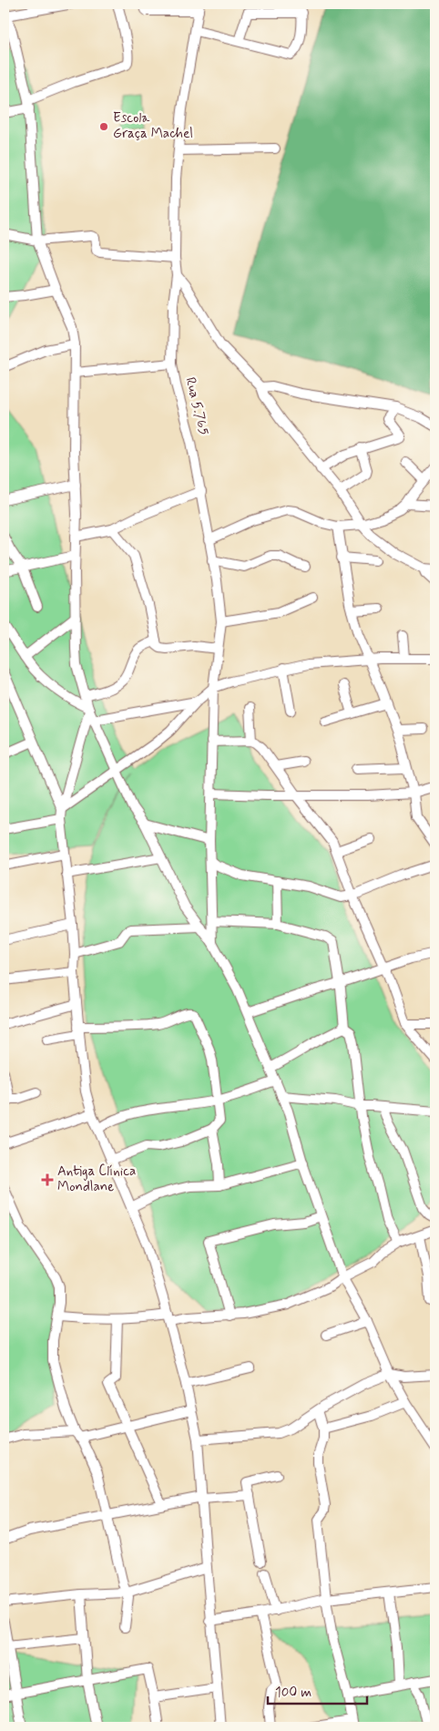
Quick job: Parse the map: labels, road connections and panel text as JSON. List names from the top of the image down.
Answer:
{
  "streets": {
    "street": ["Rua 5.765"]
  },
  "places": {
    "other": ["Escola Graça Machel"],
    "health": ["Antiga Clínica Mondlane"]
  },
  "scale_bar": "100 m"
}
